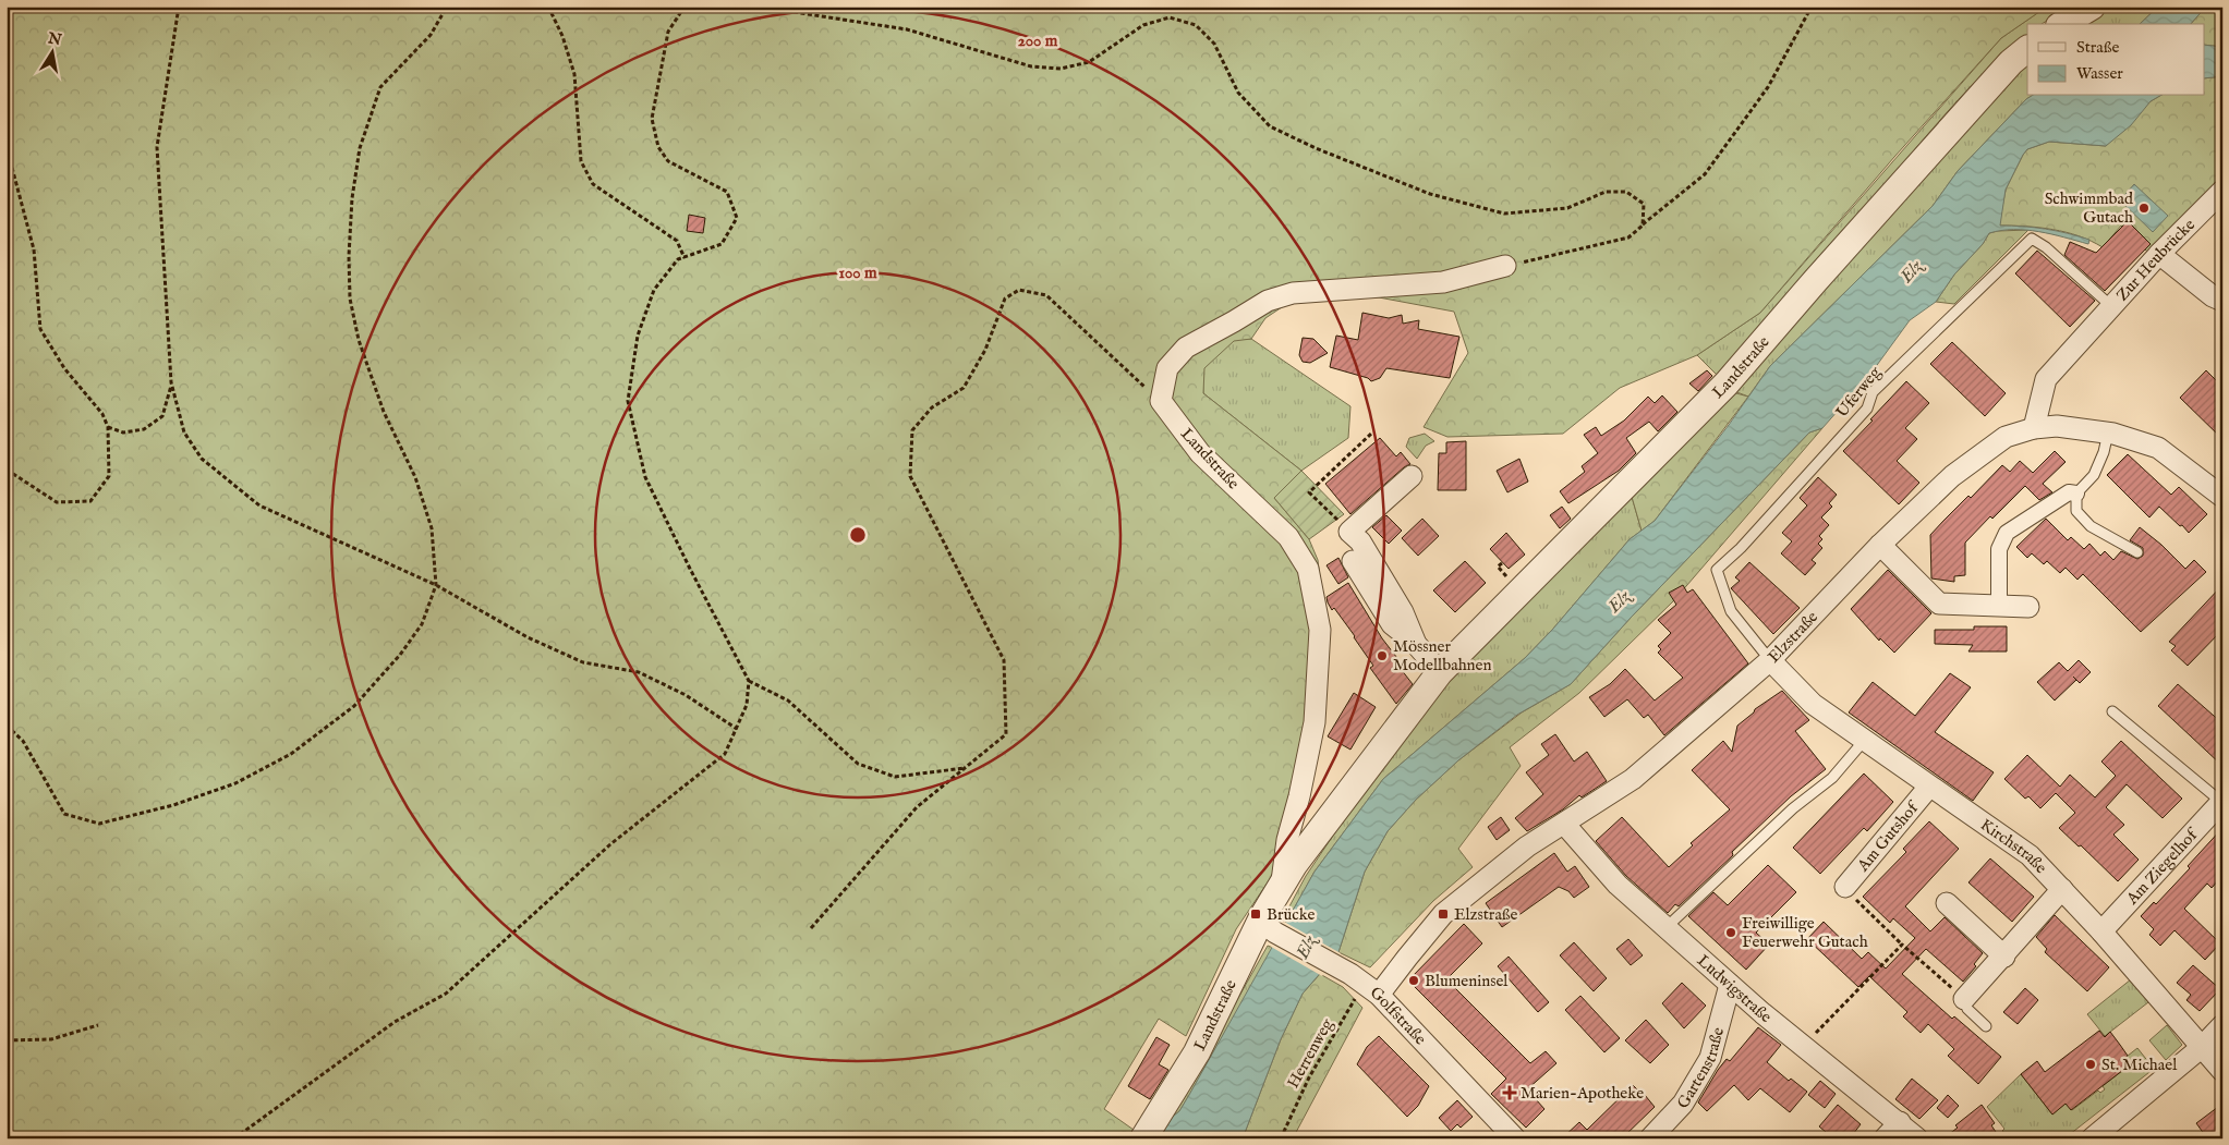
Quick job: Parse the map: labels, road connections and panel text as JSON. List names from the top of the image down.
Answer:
{
  "streets": {
    "street": [
      "Zur Heubrücke",
      "Landstraße",
      "Elzstraße",
      "Am Gutshof",
      "Kirchstraße",
      "Am Ziegelhof",
      "Ludwigstraße",
      "Golfstraße",
      "Gartenstraße"
    ],
    "lane": ["Uferweg"],
    "path": ["Herrenweg"]
  },
  "crossings": [
    ["Zur Heubrücke", "Uferweg"],
    ["Landstraße", "Golfstraße"],
    ["Uferweg", "Elzstraße"],
    ["Uferweg", "Kirchstraße"],
    ["Elzstraße", "Kirchstraße"],
    ["Elzstraße", "Ludwigstraße"],
    ["Elzstraße", "Golfstraße"],
    ["Elzstraße", "Herrenweg"],
    ["Am Gutshof", "Kirchstraße"],
    ["Kirchstraße", "Am Ziegelhof"],
    ["Ludwigstraße", "Gartenstraße"],
    ["Golfstraße", "Herrenweg"]
  ],
  "water": ["Elz"],
  "places": {
    "other": [
      "Schwimmbad Gutach",
      "Mössner Modellbahnen",
      "Freiwillige Feuerwehr Gutach",
      "Blumeninsel",
      "St. Michael"
    ],
    "transit": ["Brücke", "Elzstraße"],
    "health": ["Marien-Apotheke"]
  },
  "legend": ["Straße", "Wasser"],
  "north": "top",
  "rings": ["200 m", "100 m"]
}
